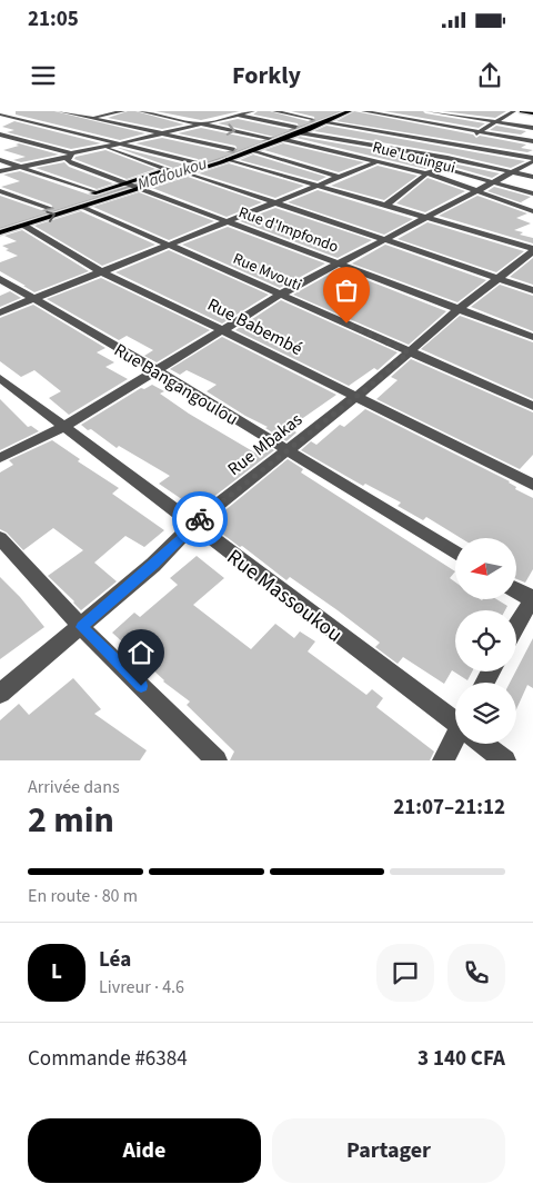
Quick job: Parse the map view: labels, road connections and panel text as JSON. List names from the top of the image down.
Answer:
{
  "streets": {
    "street": [
      "Rue Louingui",
      "Rue d'Impfondo",
      "Rue Mvouti",
      "Rue Babembé",
      "Rue Bangangoulou",
      "Rue Mbakas",
      "Rue Massoukou"
    ]
  },
  "crossings": [
    ["Rue d'Impfondo", "Rue Mbakas"],
    ["Rue Mvouti", "Rue Mbakas"],
    ["Rue Babembé", "Rue Mbakas"],
    ["Rue Bangangoulou", "Rue Mbakas"],
    ["Rue Mbakas", "Rue Massoukou"]
  ],
  "water": ["Madoukou"],
  "north": "left",
  "page": {
    "status": "21:05",
    "header": "Forkly",
    "heading": ["2 min", "Arrivée dans", "21:07–21:12"],
    "panel": [
      "Léa",
      "Livreur · 4.6",
      "Commande #6384",
      "3 140 CFA"
    ],
    "bar": "En route · 80 m",
    "round": "L",
    "buttons": ["Aide", "Partager"]
  }
}
